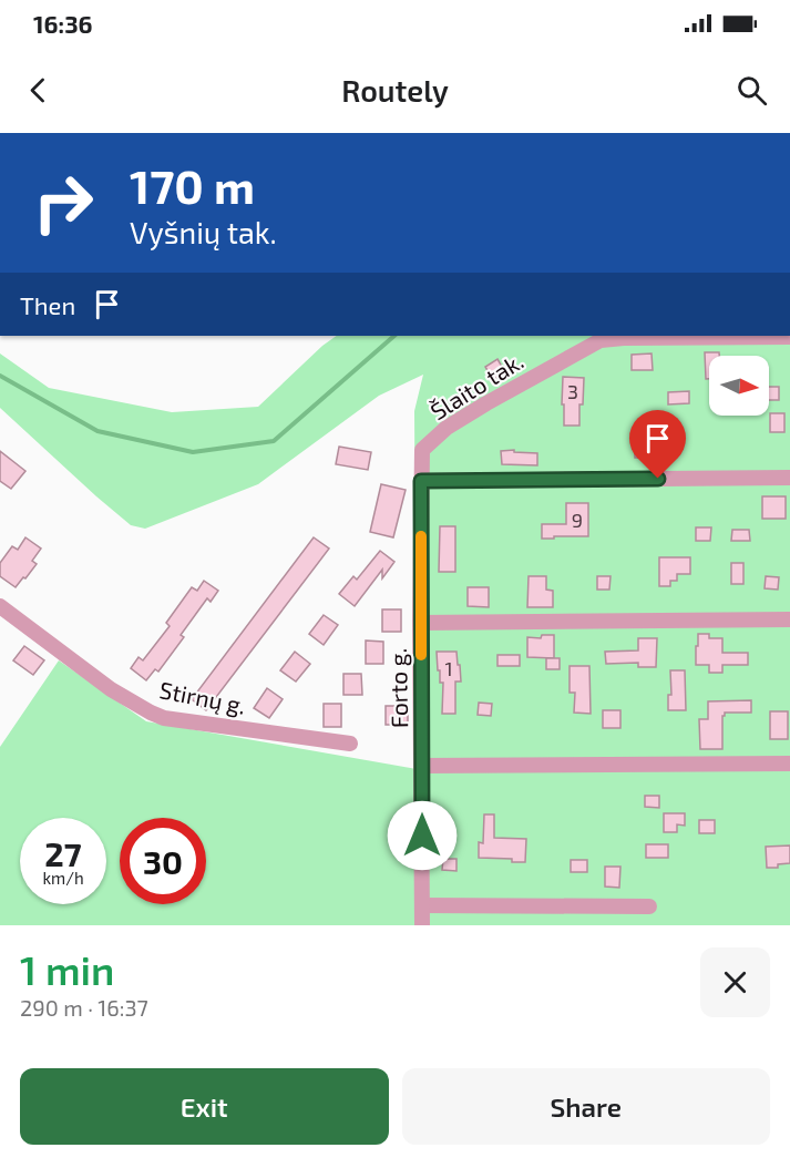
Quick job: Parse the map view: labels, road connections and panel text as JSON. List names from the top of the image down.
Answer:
{
  "streets": {
    "street": ["Šlaito tak.", "Forto g.", "Stirnų g."]
  },
  "crossings": [
    ["Šlaito tak.", "Forto g."]
  ],
  "house_numbers": ["3", "9", "1"],
  "north": "right",
  "page": {
    "status": "16:36",
    "header": "Routely",
    "turn": ["170 m", "Vyšnių tak."],
    "then": "Then",
    "speed": "27 km/h",
    "limit": "30",
    "heading": ["1 min", "290 m · 16:37"],
    "buttons": ["Exit", "Share"]
  }
}
